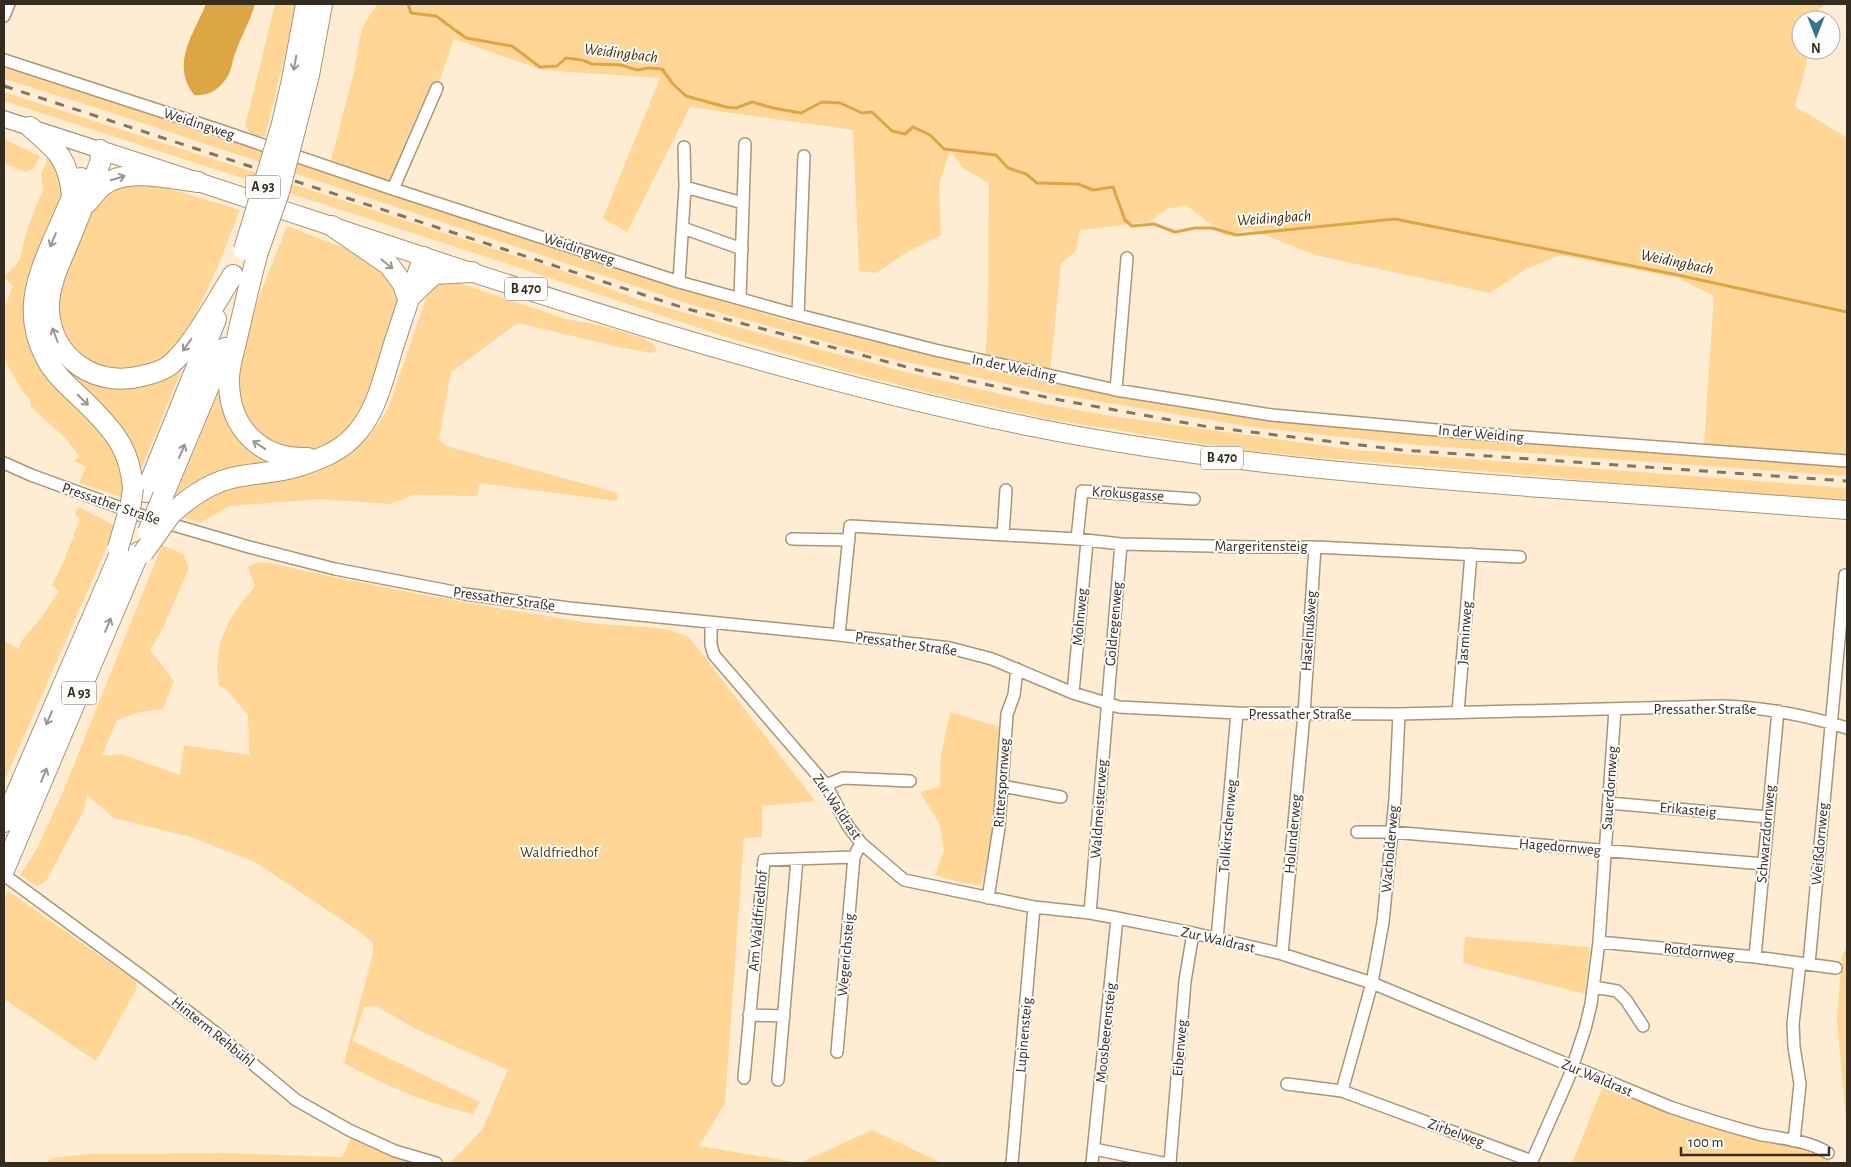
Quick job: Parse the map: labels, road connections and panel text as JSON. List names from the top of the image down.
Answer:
{
  "streets": {
    "highway": ["A 93"],
    "main road": ["B 470"],
    "street": [
      "Weidingweg",
      "In der Weiding",
      "Krokusgasse",
      "Pressather Straße",
      "Margeritensteig",
      "Mohnweg",
      "Goldregenweg",
      "Haselnußweg",
      "Jasminweg",
      "Ritterspornweg",
      "Sauerdornweg",
      "Zur Waldrast",
      "Waldmeisterweg",
      "Erikasteig",
      "Tollkirschenweg",
      "Holunderweg",
      "Schwarzdornweg",
      "Weißdornweg",
      "Hagedornweg",
      "Wacholderweg",
      "Am Waldfriedhof",
      "Rotdornweg",
      "Wegerichsteig",
      "Hinterm Rehbühl",
      "Moosbeerensteig",
      "Lupinensteig",
      "Eibenweg",
      "Zirbelweg"
    ]
  },
  "crossings": [
    ["Weidingweg", "In der Weiding"],
    ["A 93", "Hinterm Rehbühl"],
    ["Krokusgasse", "Margeritensteig"],
    ["Krokusgasse", "Mohnweg"],
    ["Pressather Straße", "Mohnweg"],
    ["Pressather Straße", "Goldregenweg"],
    ["Pressather Straße", "Haselnußweg"],
    ["Pressather Straße", "Jasminweg"],
    ["Pressather Straße", "Ritterspornweg"],
    ["Pressather Straße", "Sauerdornweg"],
    ["Pressather Straße", "Zur Waldrast"],
    ["Pressather Straße", "Waldmeisterweg"],
    ["Pressather Straße", "Tollkirschenweg"],
    ["Pressather Straße", "Holunderweg"],
    ["Pressather Straße", "Schwarzdornweg"],
    ["Pressather Straße", "Weißdornweg"],
    ["Pressather Straße", "Wacholderweg"],
    ["Margeritensteig", "Mohnweg"],
    ["Margeritensteig", "Goldregenweg"],
    ["Margeritensteig", "Haselnußweg"],
    ["Margeritensteig", "Jasminweg"],
    ["Goldregenweg", "Waldmeisterweg"],
    ["Haselnußweg", "Holunderweg"],
    ["Ritterspornweg", "Zur Waldrast"],
    ["Sauerdornweg", "Zur Waldrast"],
    ["Sauerdornweg", "Erikasteig"],
    ["Sauerdornweg", "Hagedornweg"],
    ["Sauerdornweg", "Rotdornweg"],
    ["Sauerdornweg", "Zirbelweg"],
    ["Zur Waldrast", "Waldmeisterweg"],
    ["Zur Waldrast", "Tollkirschenweg"],
    ["Zur Waldrast", "Holunderweg"],
    ["Zur Waldrast", "Wacholderweg"],
    ["Zur Waldrast", "Moosbeerensteig"],
    ["Zur Waldrast", "Lupinensteig"],
    ["Zur Waldrast", "Eibenweg"],
    ["Zur Waldrast", "Zirbelweg"],
    ["Erikasteig", "Schwarzdornweg"],
    ["Schwarzdornweg", "Hagedornweg"],
    ["Schwarzdornweg", "Rotdornweg"],
    ["Weißdornweg", "Rotdornweg"],
    ["Hagedornweg", "Wacholderweg"],
    ["Am Waldfriedhof", "Wegerichsteig"]
  ],
  "water": ["Weidingbach"],
  "parks": ["Waldfriedhof"],
  "scale_bar": "100 m",
  "north": "bottom"
}
